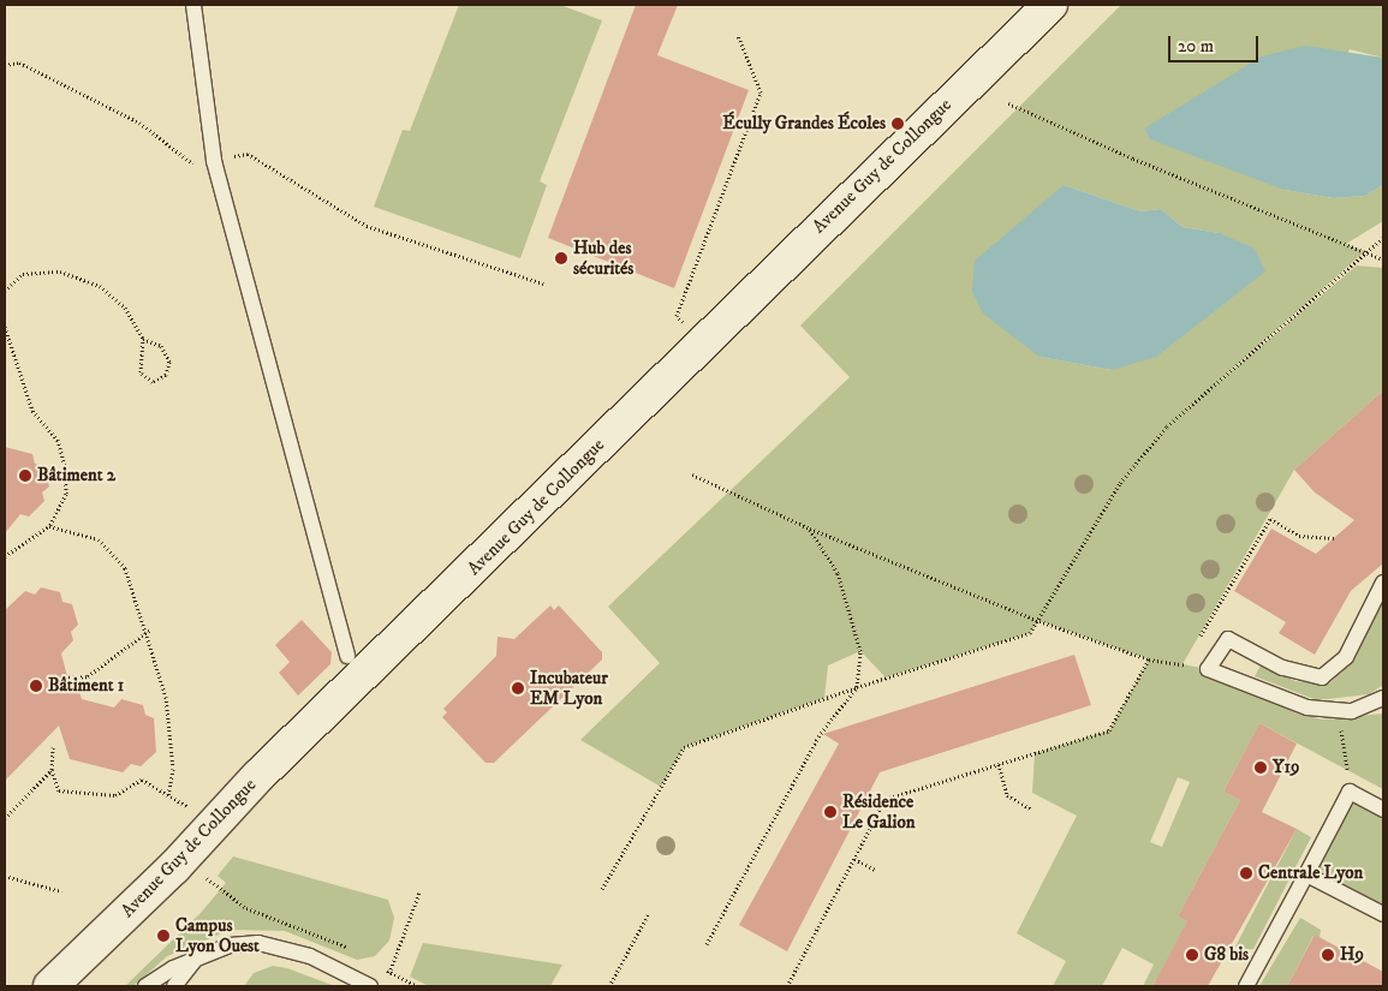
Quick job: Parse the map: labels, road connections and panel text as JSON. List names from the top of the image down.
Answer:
{
  "streets": {
    "main road": ["Avenue Guy de Collongue"]
  },
  "places": [
    "Écully Grandes Écoles",
    "Hub des sécurités",
    "Bâtiment 2",
    "Bâtiment 1",
    "Incubateur EM Lyon",
    "Y19",
    "Résidence Le Galion",
    "Centrale Lyon",
    "Campus Lyon Ouest",
    "G8 bis",
    "H9"
  ],
  "scale_bar": "20 m"
}
